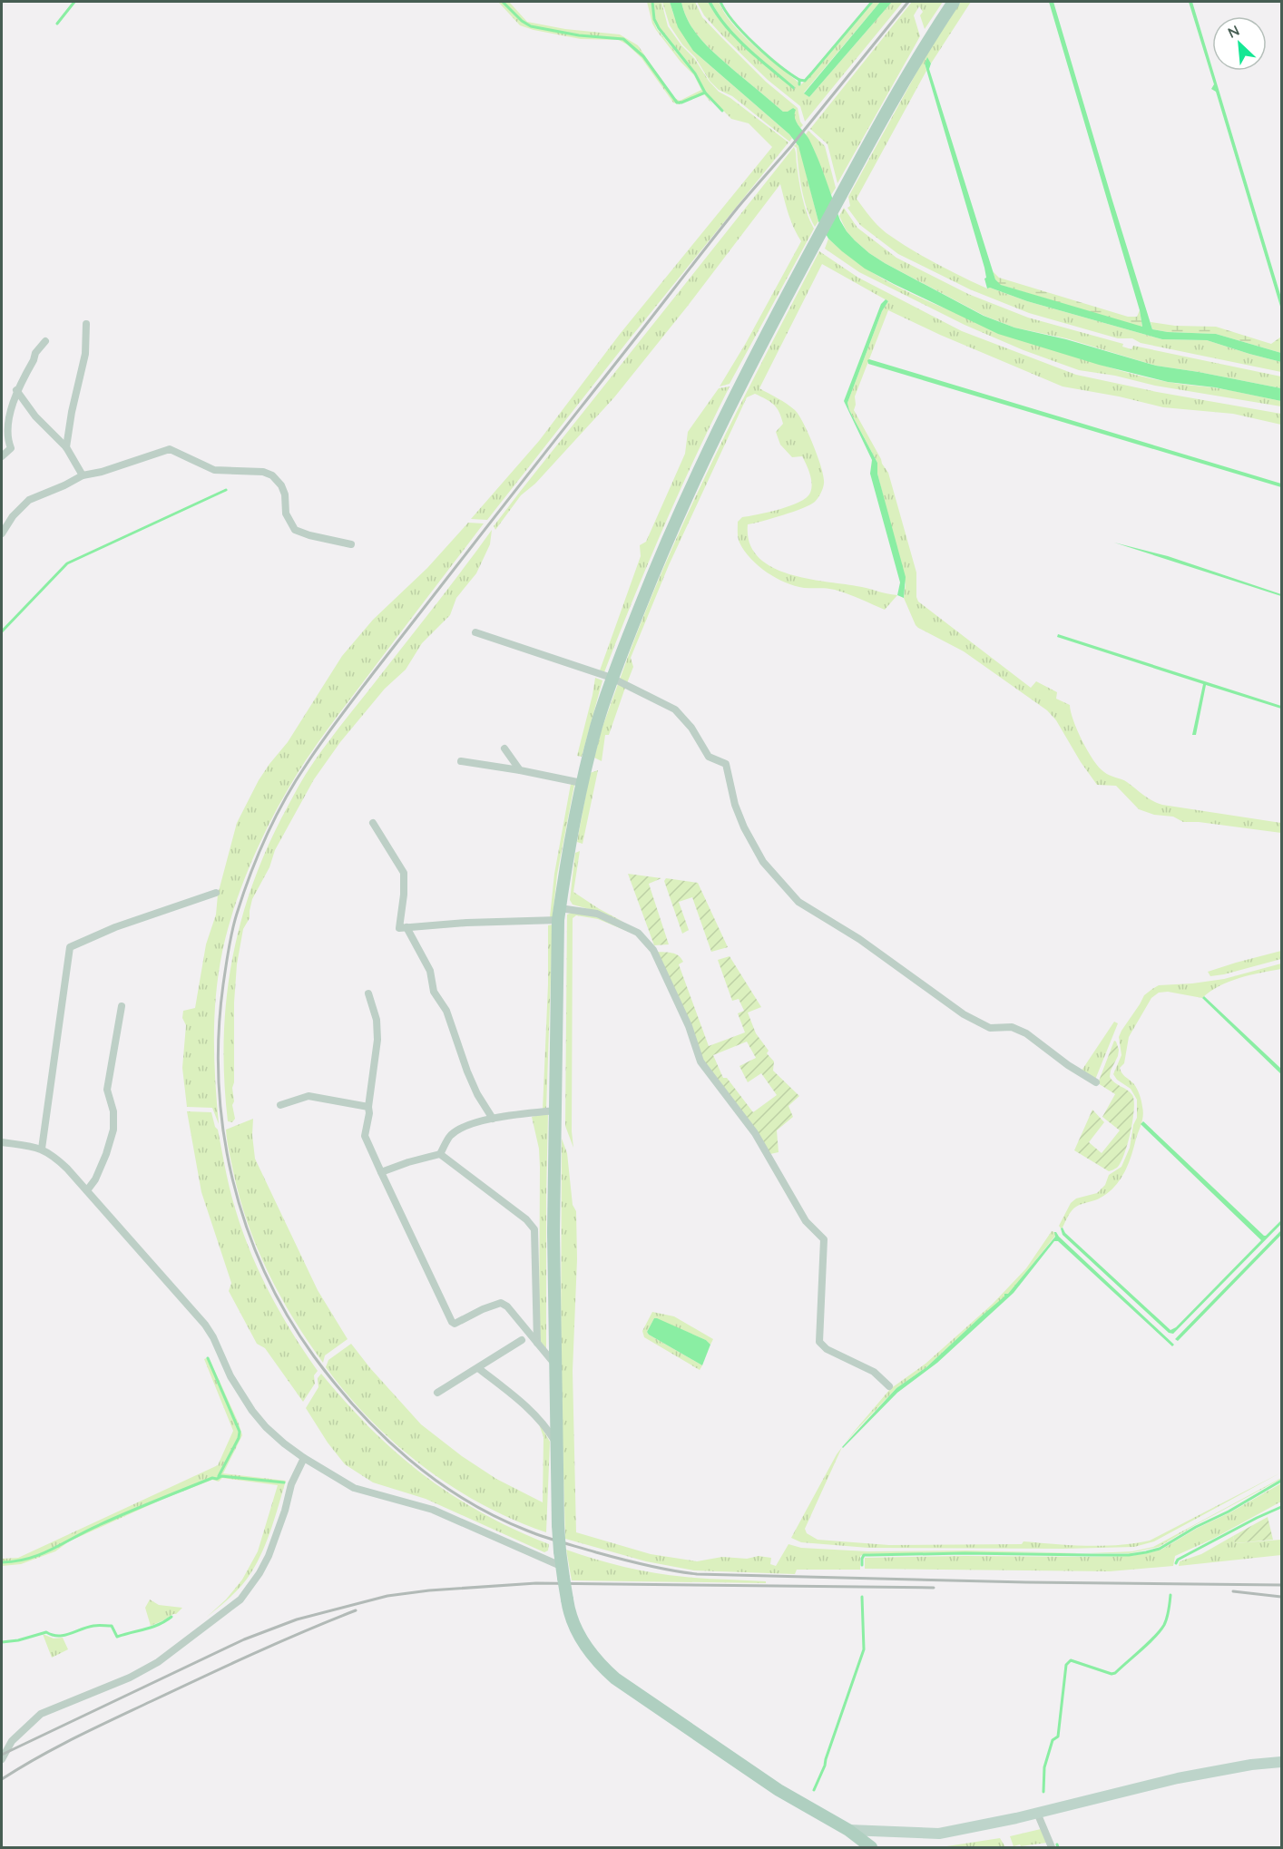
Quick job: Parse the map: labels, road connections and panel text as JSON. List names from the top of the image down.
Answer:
{
  "north": "top left"
}
